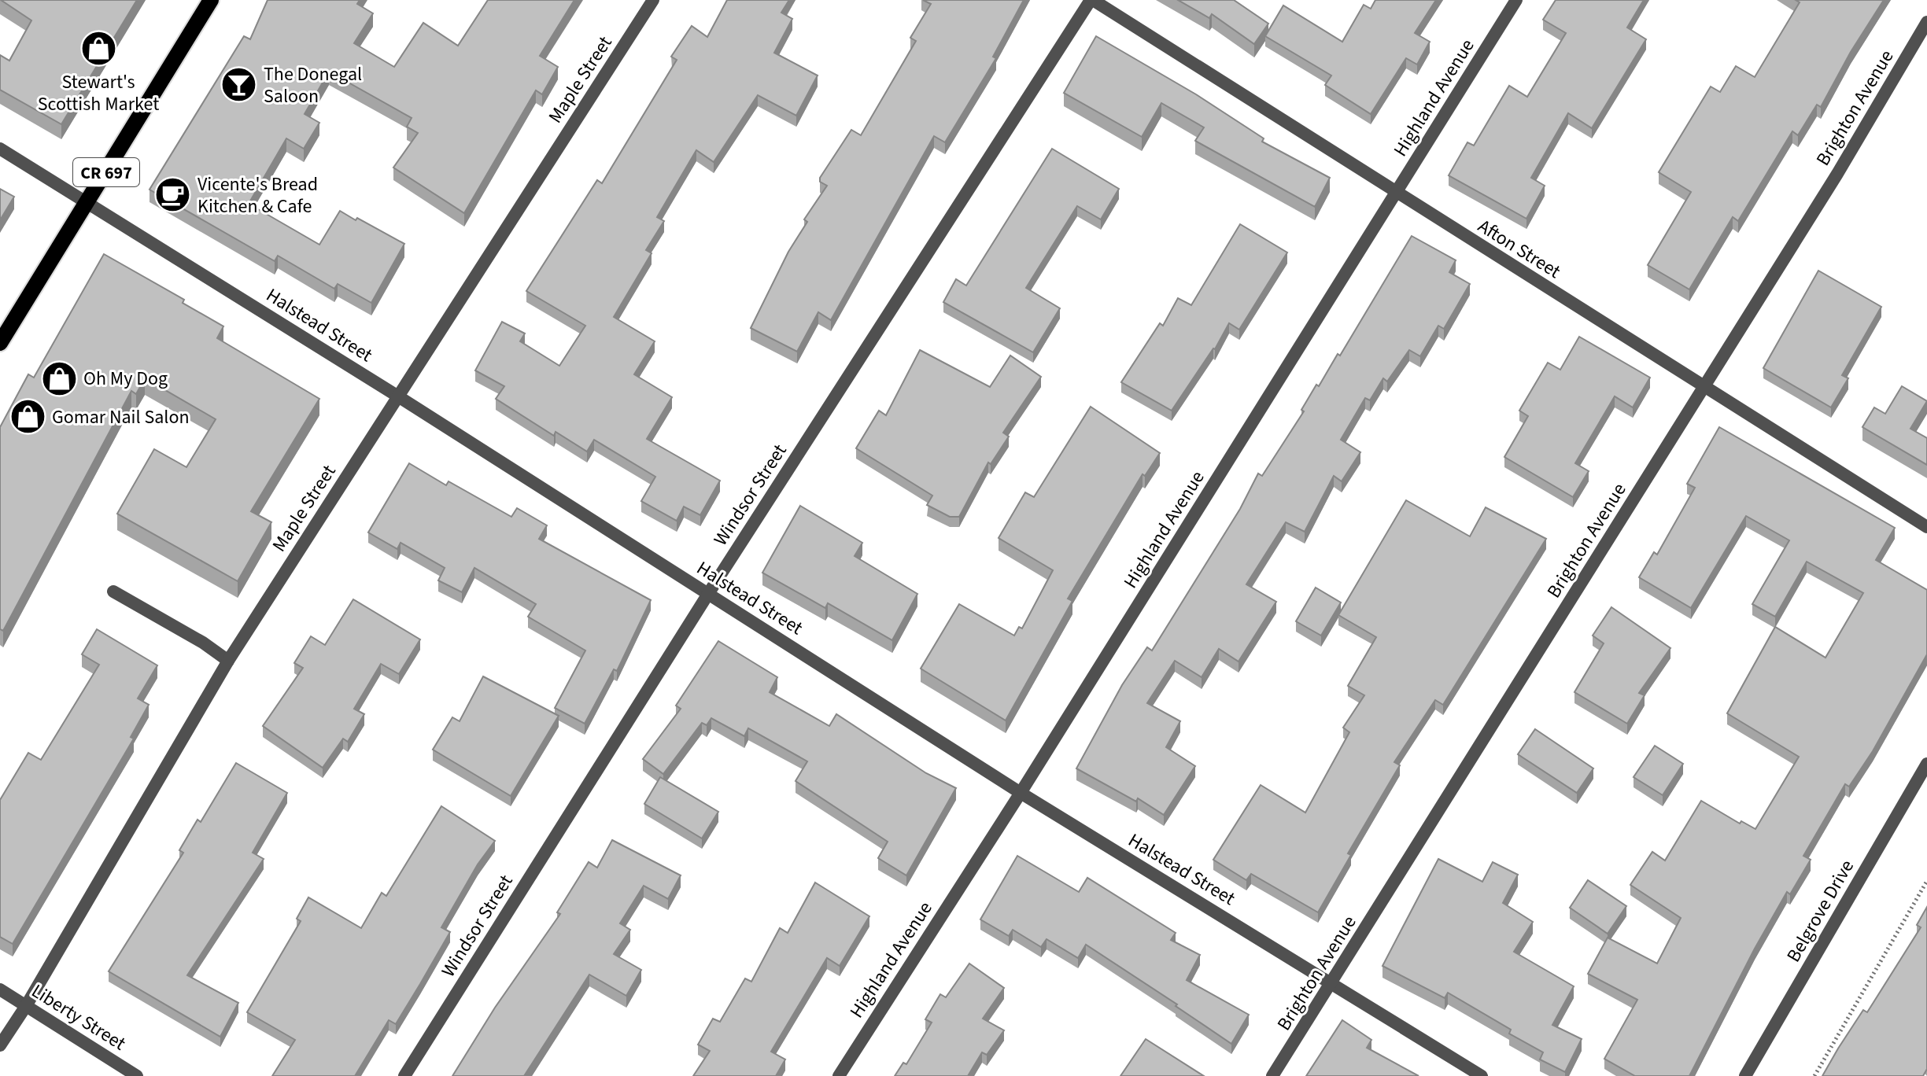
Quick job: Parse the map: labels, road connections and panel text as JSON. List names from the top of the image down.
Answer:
{
  "streets": {
    "main road": ["CR 697"],
    "street": [
      "Maple Street",
      "Highland Avenue",
      "Brighton Avenue",
      "Afton Street",
      "Halstead Street",
      "Windsor Street",
      "Belgrove Drive",
      "Liberty Street"
    ]
  },
  "crossings": [
    ["Maple Street", "Halstead Street"],
    ["Maple Street", "Liberty Street"],
    ["Highland Avenue", "Afton Street"],
    ["Highland Avenue", "Halstead Street"],
    ["Brighton Avenue", "Afton Street"],
    ["Brighton Avenue", "Halstead Street"],
    ["CR 697", "Halstead Street"],
    ["Afton Street", "Windsor Street"],
    ["Halstead Street", "Windsor Street"]
  ],
  "places": {
    "shop": ["Stewart's Scottish Market", "Oh My Dog", "Gomar Nail Salon"],
    "bar": ["The Donegal Saloon"],
    "cafe": ["Vicente's Bread Kitchen & Cafe"]
  }
}
